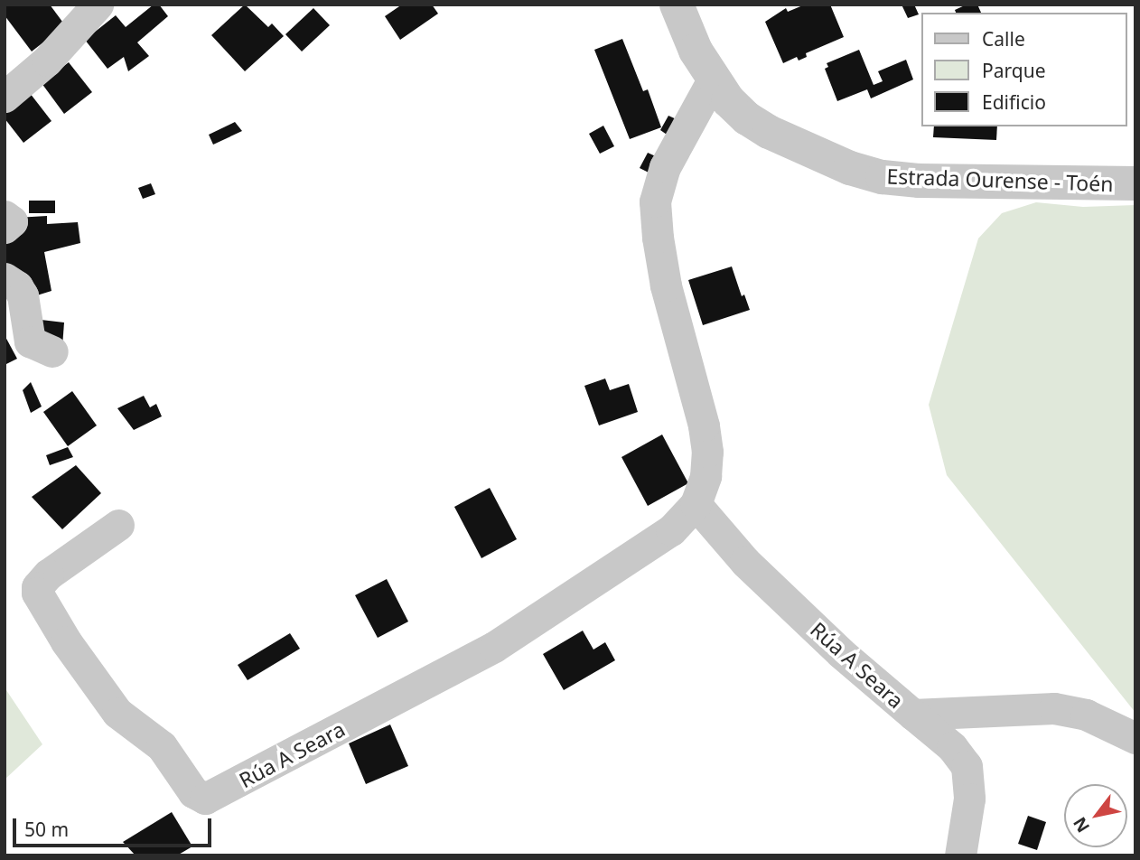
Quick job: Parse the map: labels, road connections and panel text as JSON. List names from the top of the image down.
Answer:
{
  "streets": {
    "street": ["Estrada Ourense - Toén", "Rúa A Seara"]
  },
  "crossings": [
    ["Estrada Ourense - Toén", "Rúa A Seara"]
  ],
  "legend": ["Calle", "Parque", "Edificio"],
  "scale_bar": "50 m",
  "north": "bottom left"
}
